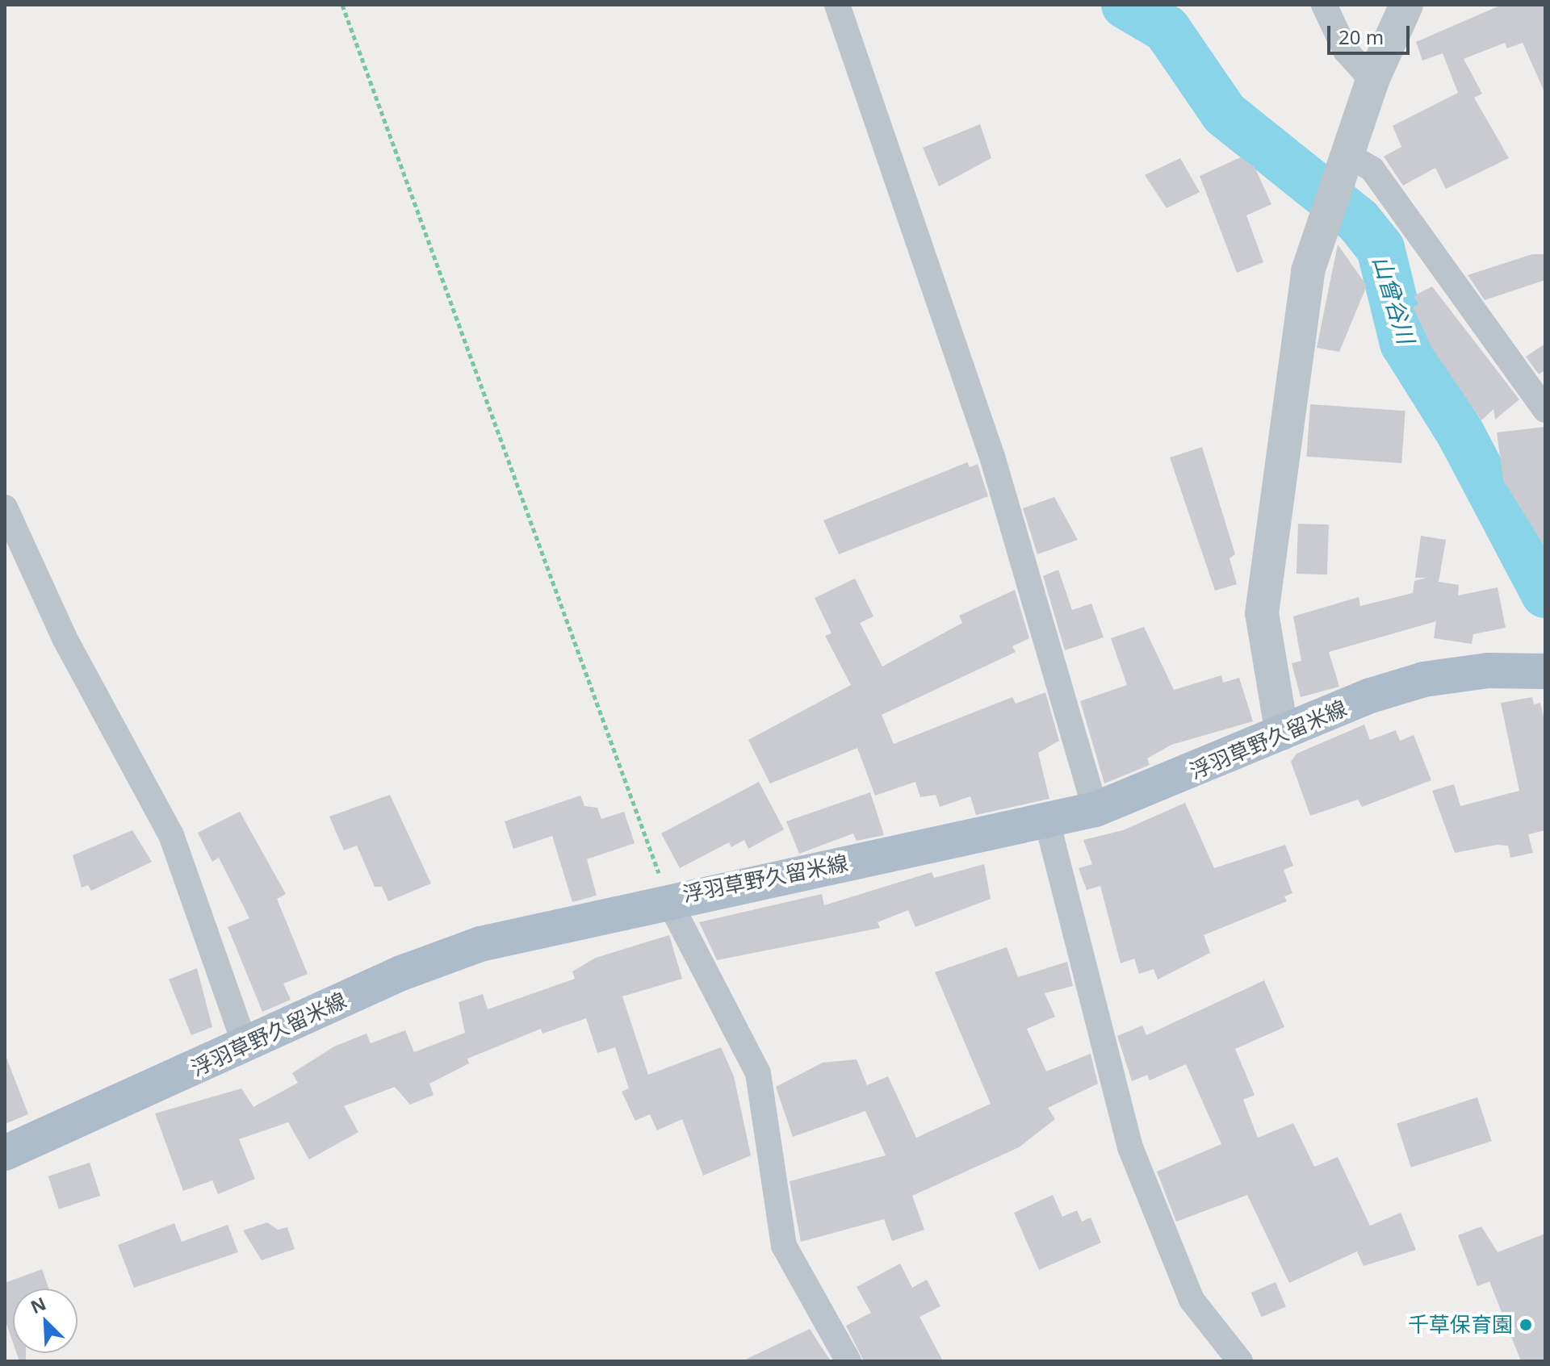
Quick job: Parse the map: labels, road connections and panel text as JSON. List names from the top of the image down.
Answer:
{
  "streets": {
    "main road": ["浮羽草野久留米線"]
  },
  "water": ["山曾谷川"],
  "places": ["千草保育園"],
  "scale_bar": "20 m",
  "north": "top left"
}
